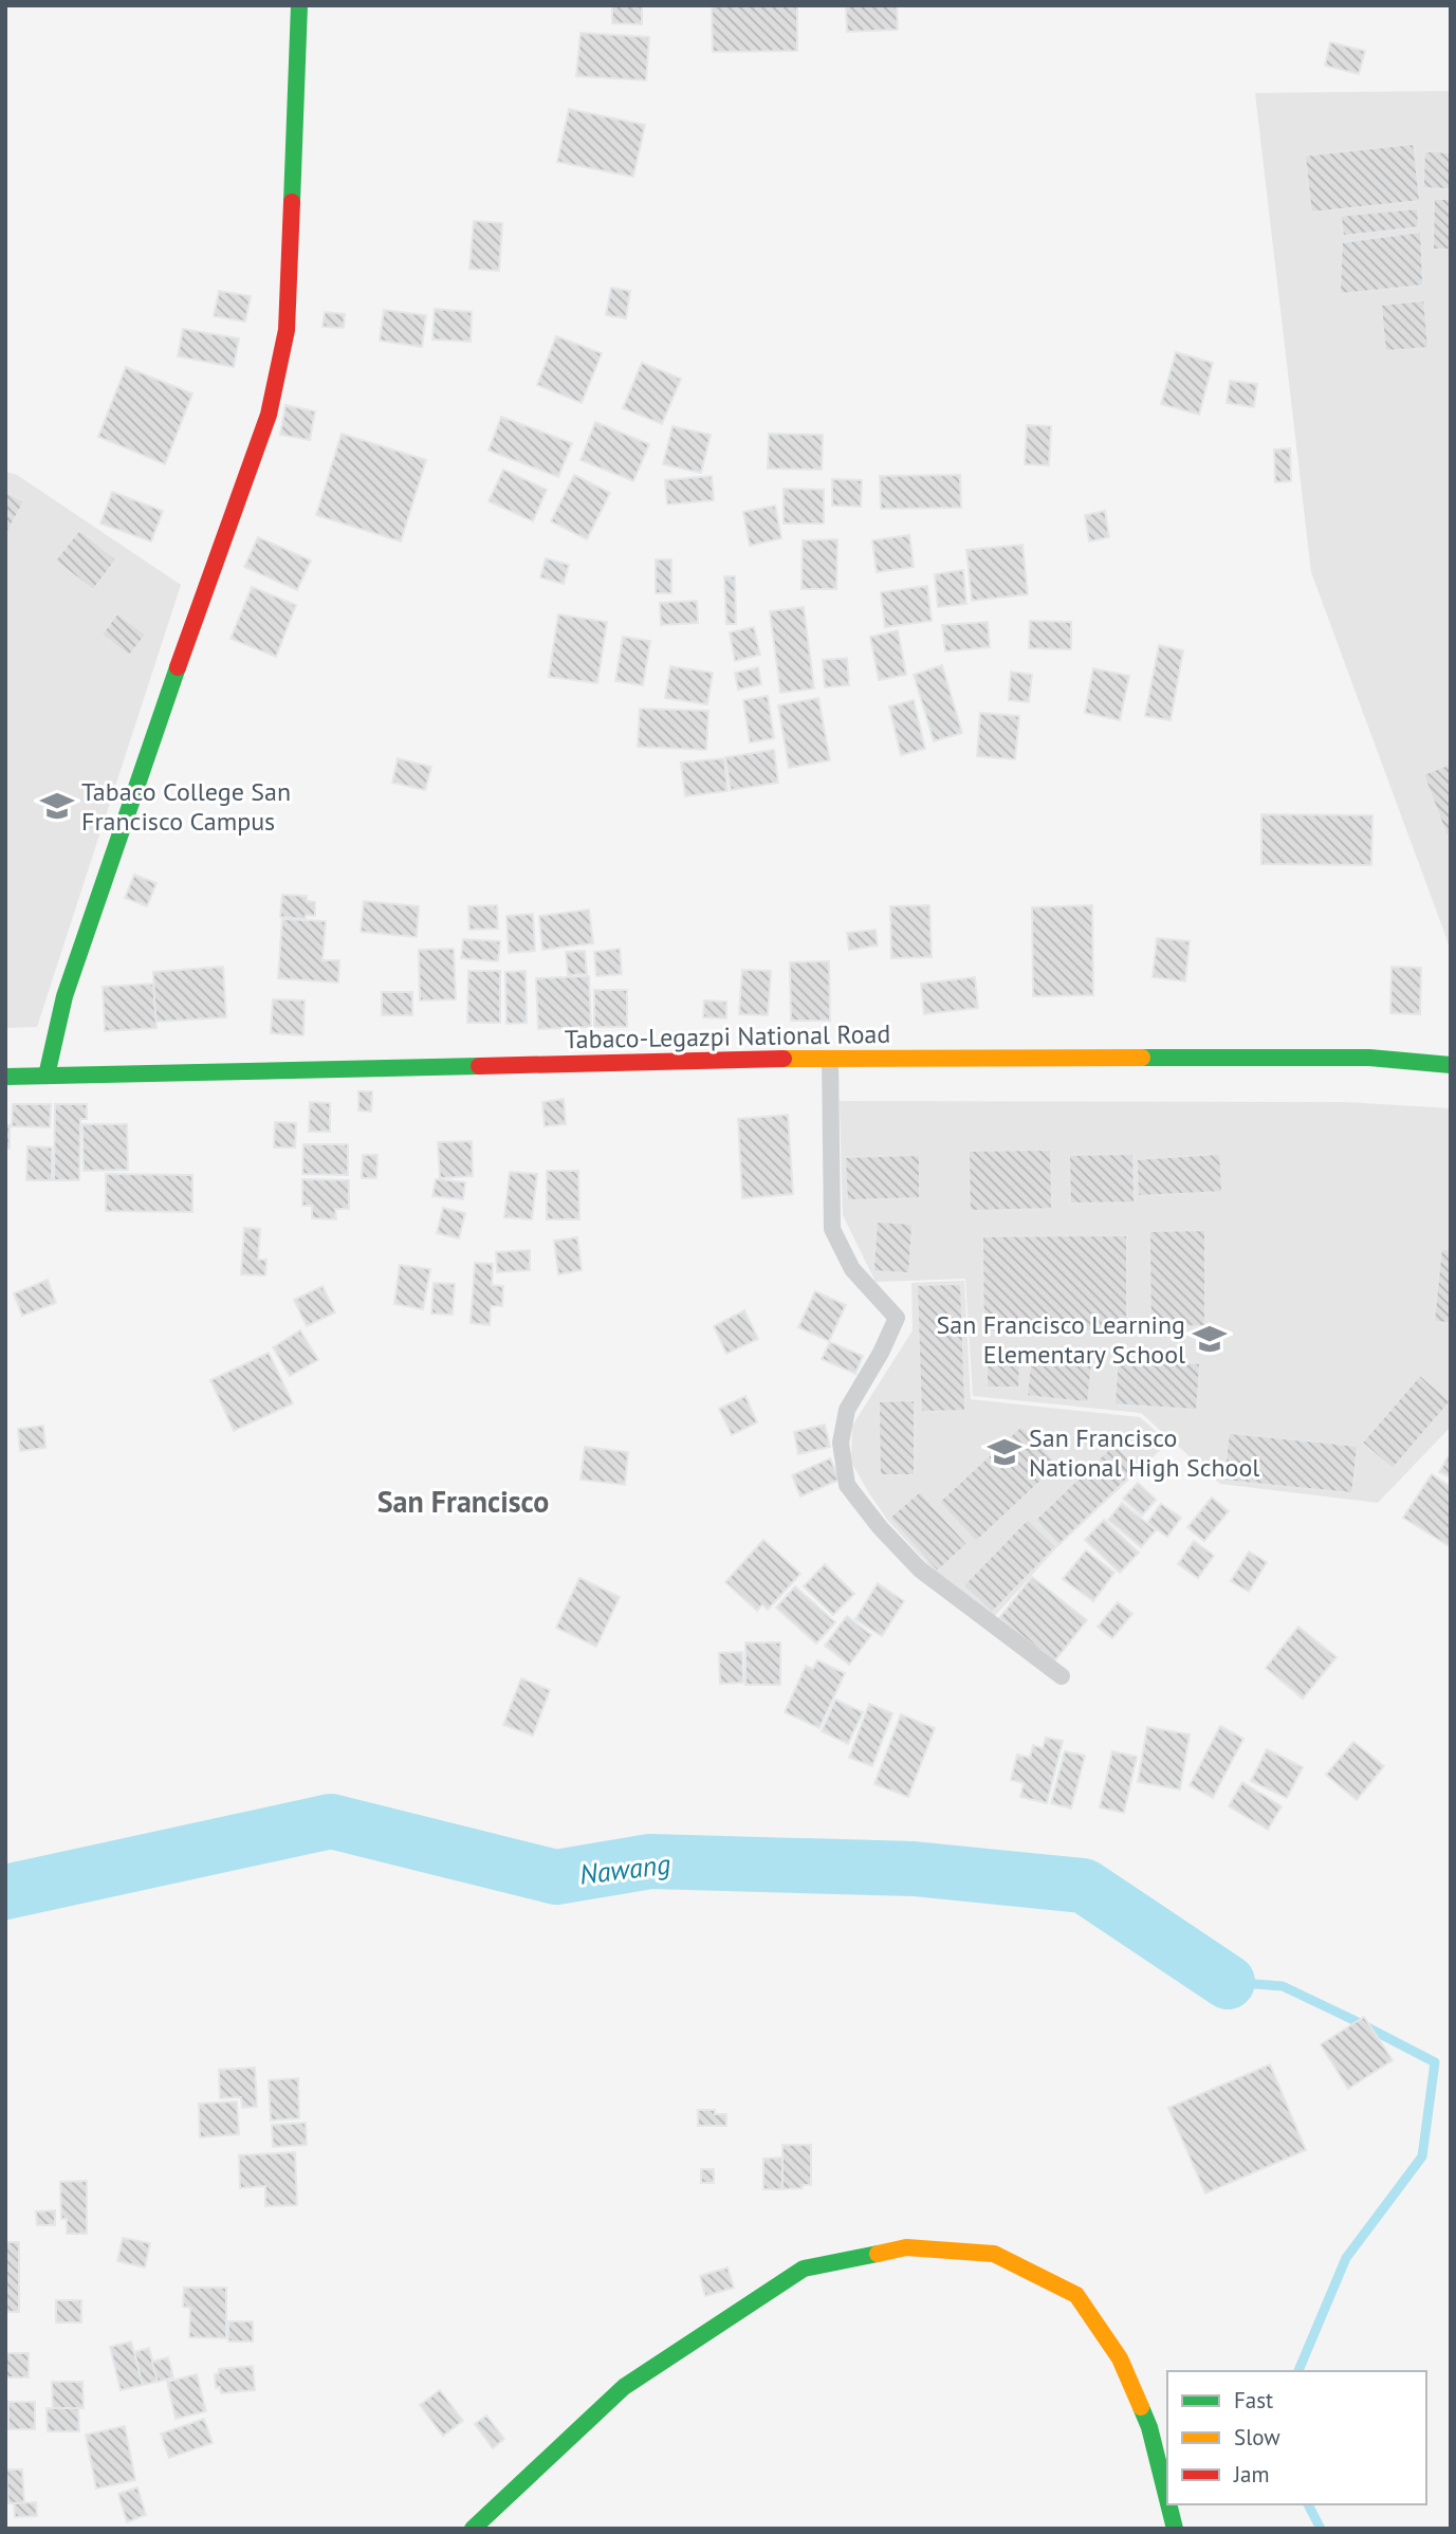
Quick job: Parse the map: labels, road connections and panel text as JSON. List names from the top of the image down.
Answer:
{
  "streets": {
    "street": ["Tabaco-Legazpi National Road"]
  },
  "districts": ["San Francisco"],
  "water": ["Nawang"],
  "places": {
    "school or university": ["Tabaco College San Francisco Campus", "San Francisco Learning Elementary School", "San Francisco National High School"]
  },
  "legend": ["Fast", "Slow", "Jam"]
}
